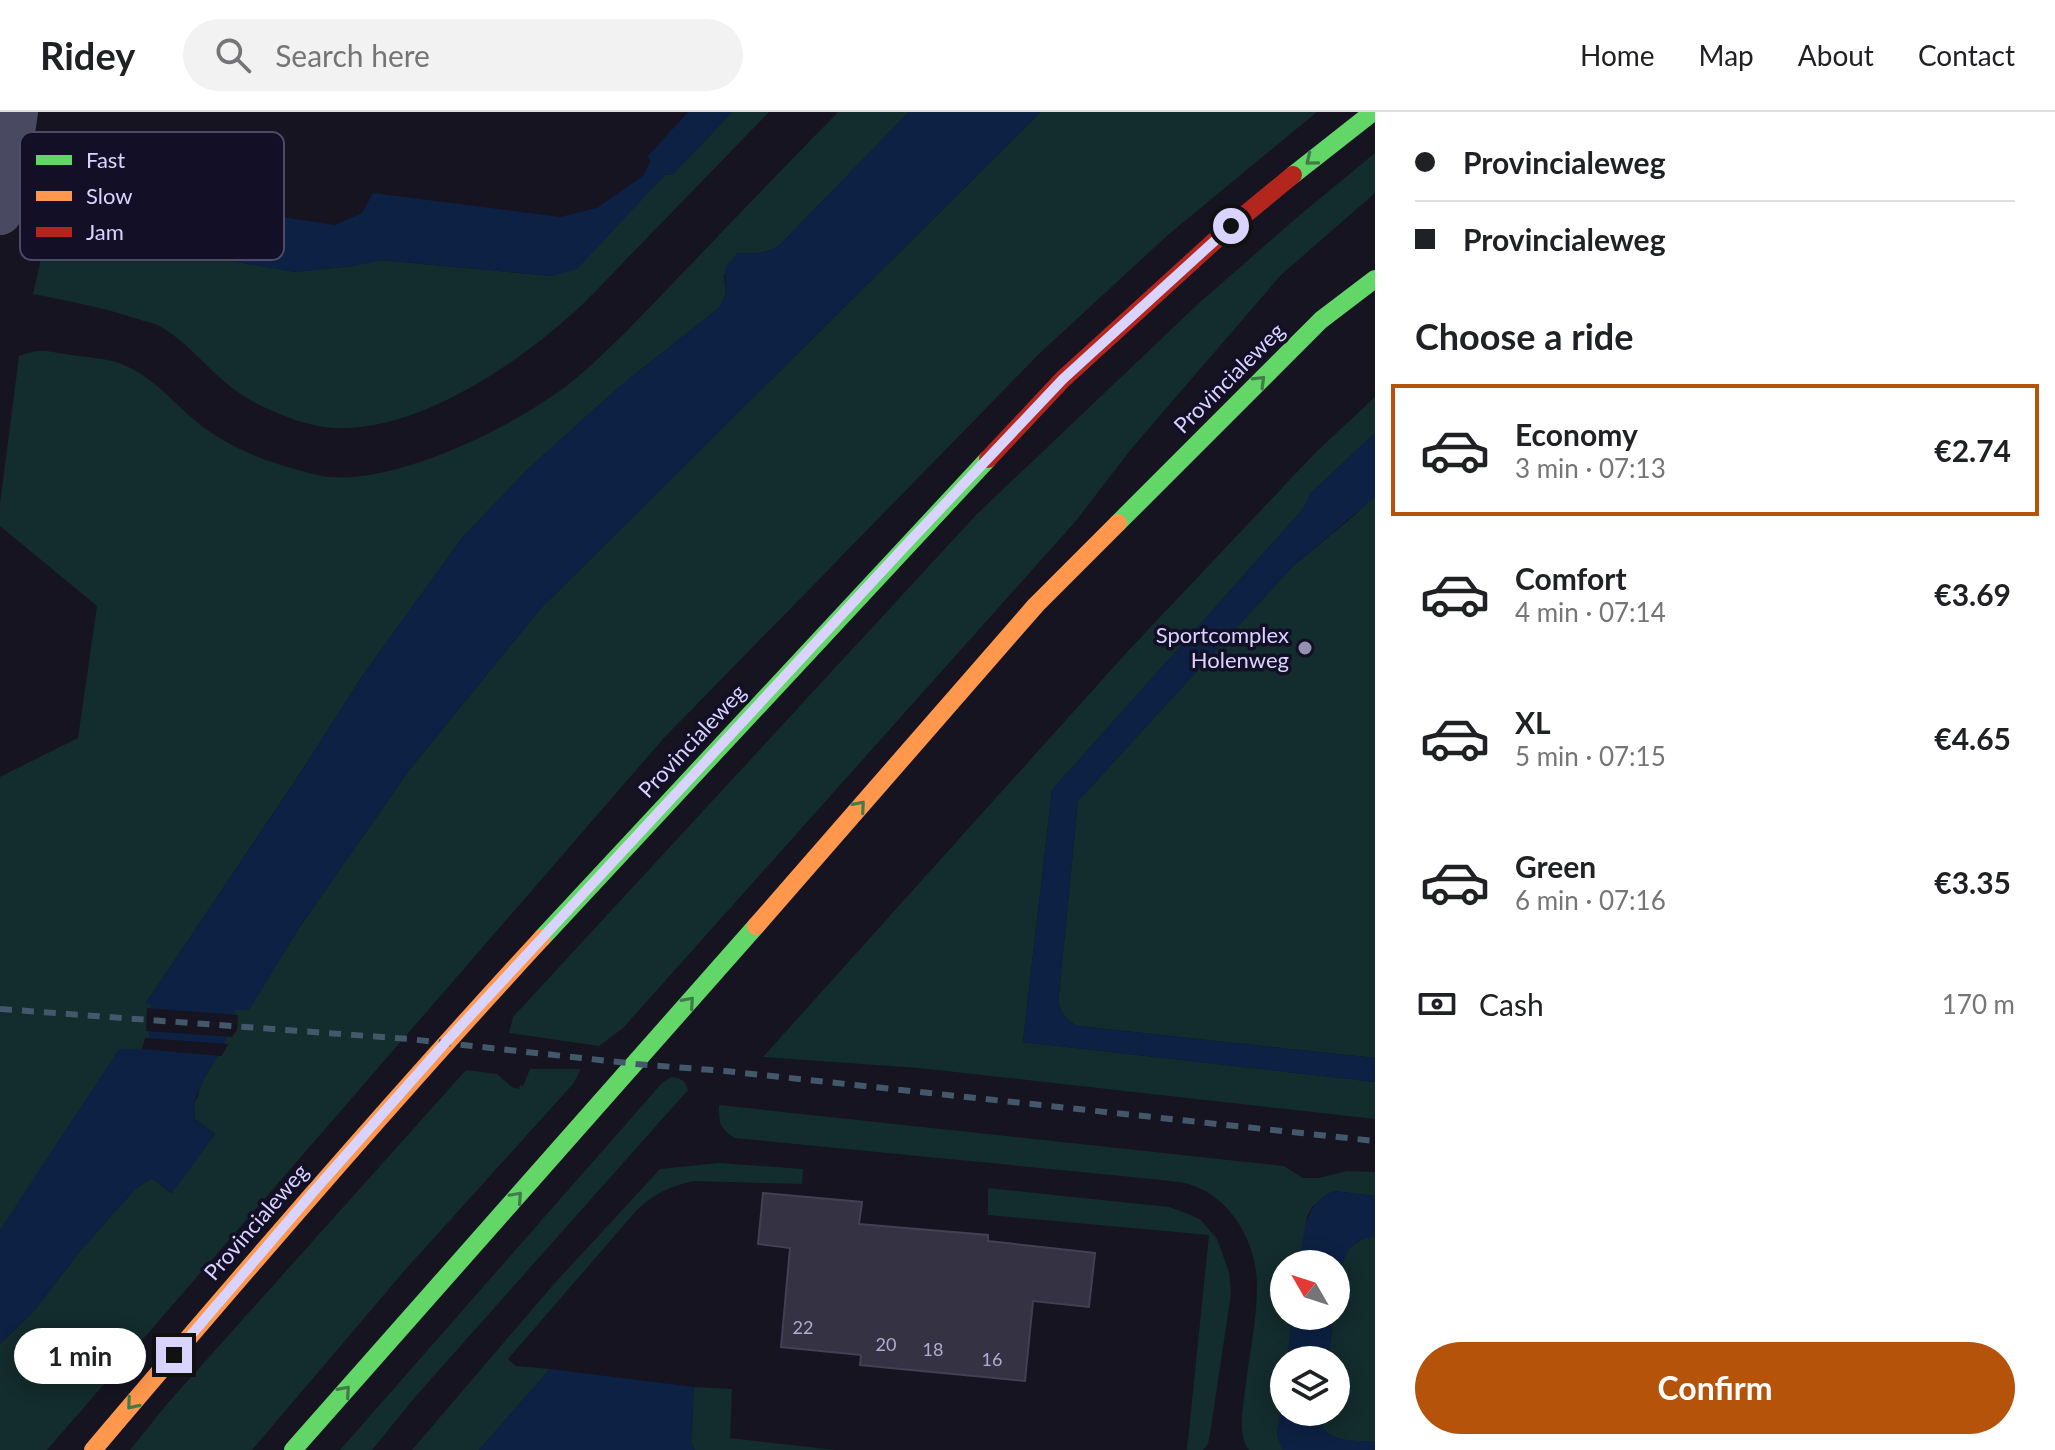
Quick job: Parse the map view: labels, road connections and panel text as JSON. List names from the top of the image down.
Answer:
{
  "streets": {
    "main road": ["Provincialeweg"]
  },
  "places": ["Sportcomplex Holenweg"],
  "house_numbers": [
    "22",
    "20",
    "18",
    "16"
  ],
  "legend": ["Fast", "Slow", "Jam"],
  "north": "top left",
  "page": {
    "header": "Ridey",
    "search": "Search here",
    "nav": [
      "Home",
      "Map",
      "About",
      "Contact"
    ],
    "banner": ["Provincialeweg", "Provincialeweg"],
    "heading": "Choose a ride",
    "list": [
      {
        "name": "Economy",
        "note": "3 min · 07:13",
        "value": "€2.74"
      },
      {
        "name": "Comfort",
        "note": "4 min · 07:14",
        "value": "€3.69"
      },
      {
        "name": "XL",
        "note": "5 min · 07:15",
        "value": "€4.65"
      },
      {
        "name": "Green",
        "note": "6 min · 07:16",
        "value": "€3.35"
      }
    ],
    "pay": ["Cash", "170 m"],
    "buttons": "Confirm",
    "bubble": "1 min"
  }
}
